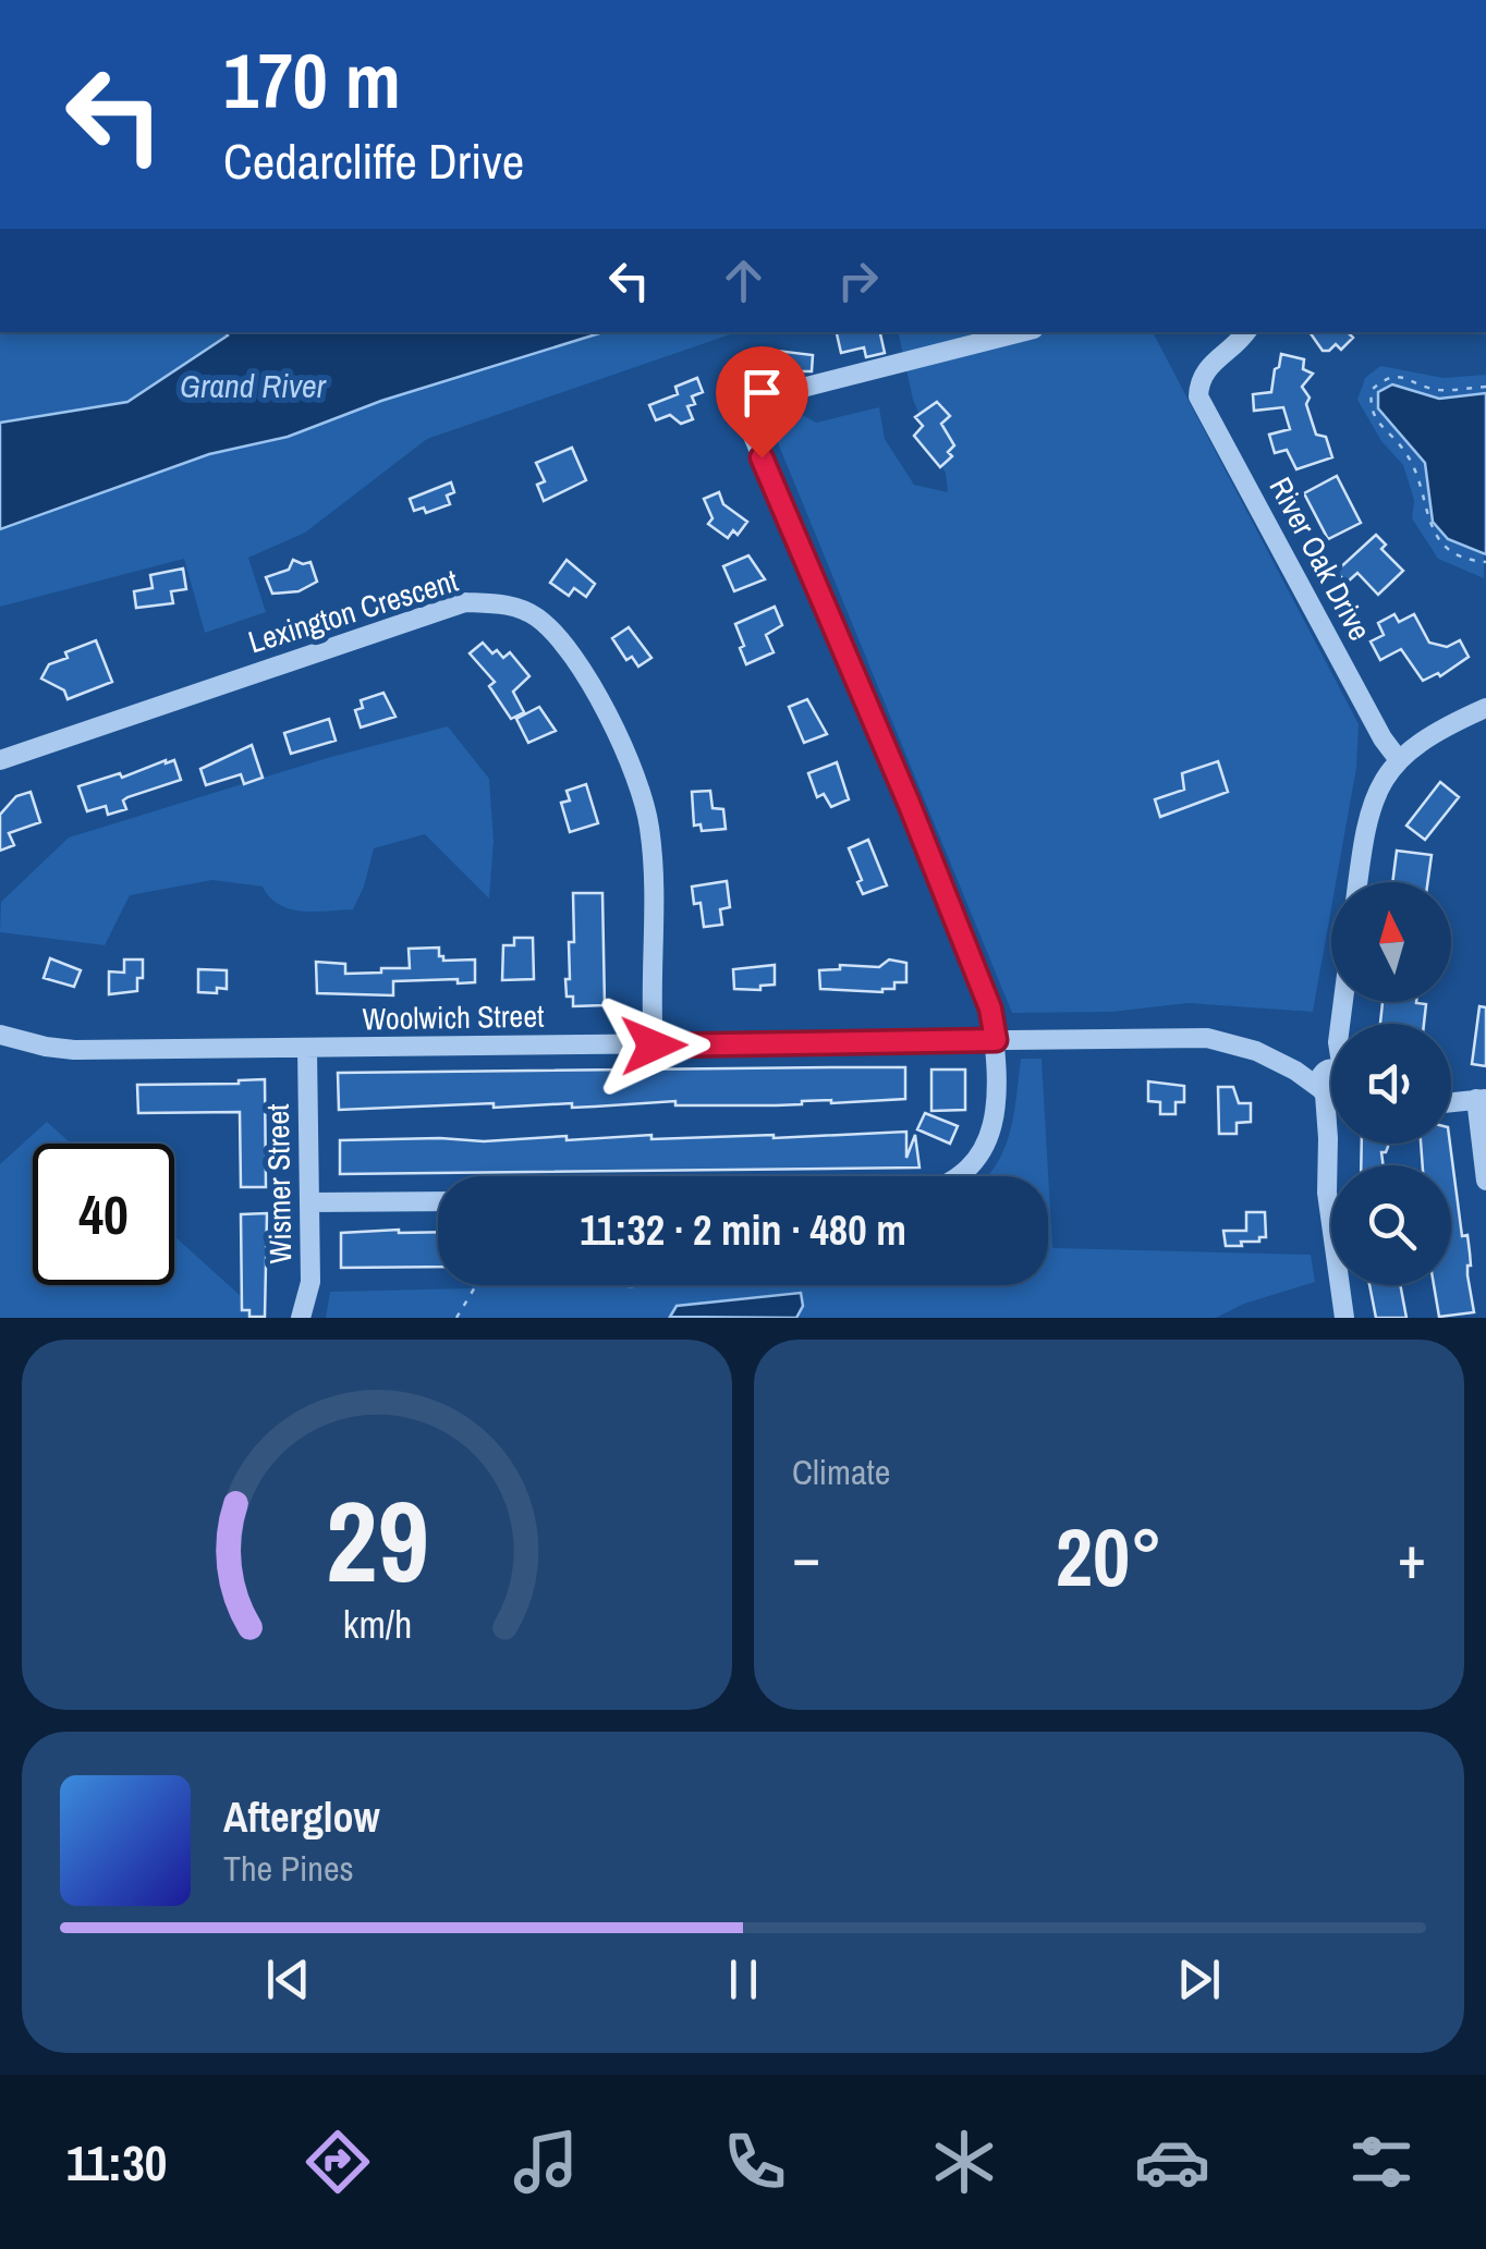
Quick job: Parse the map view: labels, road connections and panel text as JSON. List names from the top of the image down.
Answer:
{
  "streets": {
    "street": [
      "River Oak Drive",
      "Lexington Crescent",
      "Woolwich Street",
      "Wismer Street"
    ]
  },
  "crossings": [
    ["Lexington Crescent", "Woolwich Street"],
    ["Woolwich Street", "Wismer Street"]
  ],
  "water": ["Grand River"],
  "north": "top",
  "page": {
    "turn": ["170 m", "Cedarcliffe Drive"],
    "limit": "40",
    "trip": "11:32 · 2 min · 480 m",
    "tile": "Climate",
    "heat": ["−", "20°", "+"],
    "song": ["Afterglow", "The Pines"],
    "tabs": "11:30",
    "gauge": ["29", "km/h"]
  }
}
